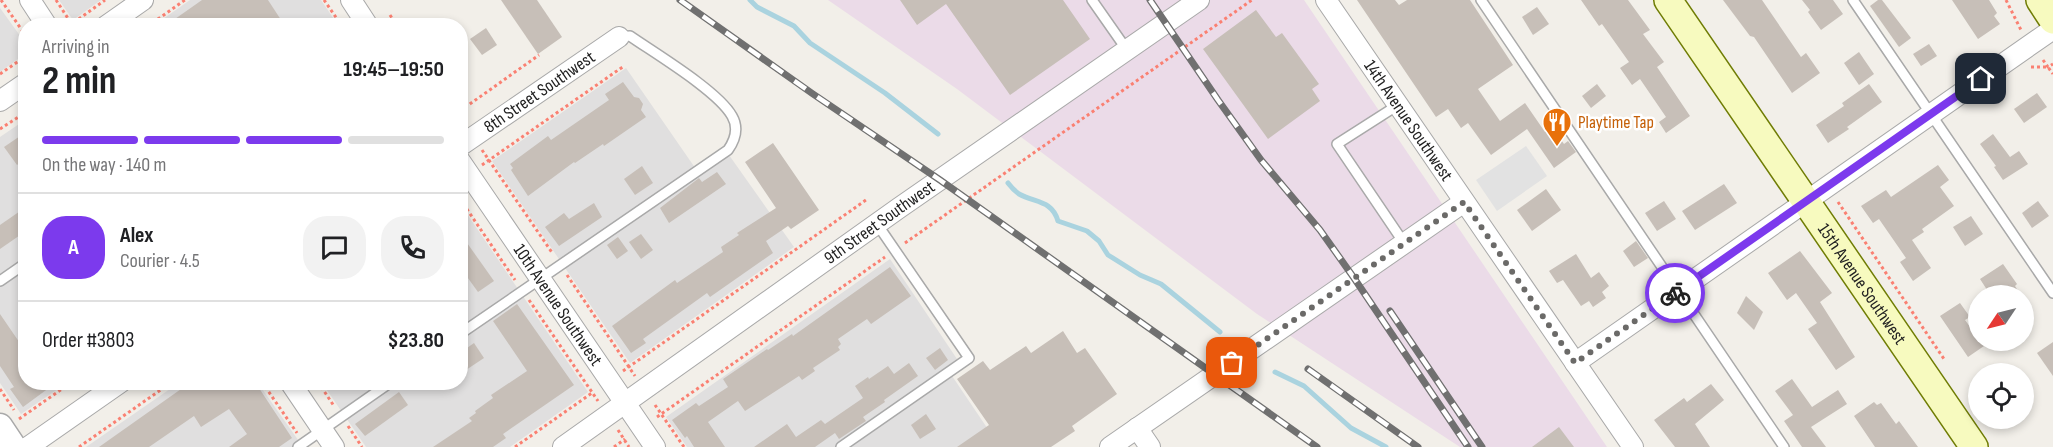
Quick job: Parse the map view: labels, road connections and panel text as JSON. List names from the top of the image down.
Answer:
{
  "streets": {
    "main road": ["15th Avenue Southwest"],
    "street": [
      "8th Street Southwest",
      "14th Avenue Southwest",
      "9th Street Southwest",
      "10th Avenue Southwest"
    ]
  },
  "crossings": [
    ["9th Street Southwest", "10th Avenue Southwest"]
  ],
  "places": {
    "restaurant": ["Playtime Tap"]
  },
  "north": "bottom left",
  "page": {
    "heading": ["2 min", "Arriving in", "19:45–19:50"],
    "panel": [
      "Alex",
      "Courier · 4.5",
      "Order #3803",
      "$23.80"
    ],
    "bar": "On the way · 140 m",
    "round": "A"
  }
}
